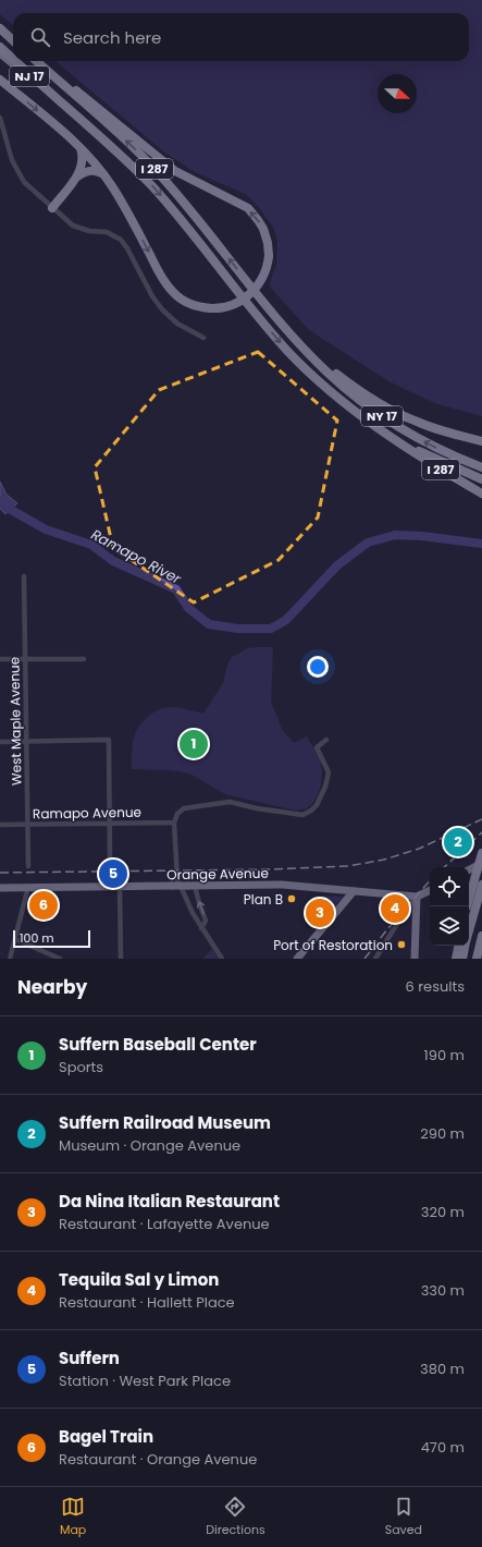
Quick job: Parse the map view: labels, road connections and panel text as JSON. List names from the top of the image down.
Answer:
{
  "streets": {
    "highway": ["NJ 17", "I 287", "NY 17"],
    "main road": ["Orange Avenue"],
    "street": ["West Maple Avenue", "Ramapo Avenue"]
  },
  "crossings": [
    ["NJ 17", "I 287"],
    ["I 287", "NY 17"],
    ["West Maple Avenue", "Ramapo Avenue"]
  ],
  "water": ["Ramapo River"],
  "places": ["Plan B", "Port of Restoration"],
  "scale_bar": "100 m",
  "north": "right",
  "page": {
    "search": "Search here",
    "pins": [
      "1",
      "2",
      "5",
      "6",
      "4",
      "3"
    ],
    "scale": "100 m",
    "heading": ["Nearby", "6 results"],
    "list": [
      {
        "mark": "1",
        "name": "Suffern Baseball Center",
        "note": "Sports",
        "value": "190 m"
      },
      {
        "mark": "2",
        "name": "Suffern Railroad Museum",
        "note": "Museum · Orange Avenue",
        "value": "290 m"
      },
      {
        "mark": "3",
        "name": "Da Nina Italian Restaurant",
        "note": "Restaurant · Lafayette Avenue",
        "value": "320 m"
      },
      {
        "mark": "4",
        "name": "Tequila Sal y Limon",
        "note": "Restaurant · Hallett Place",
        "value": "330 m"
      },
      {
        "mark": "5",
        "name": "Suffern",
        "note": "Station · West Park Place",
        "value": "380 m"
      },
      {
        "mark": "6",
        "name": "Bagel Train",
        "note": "Restaurant · Orange Avenue",
        "value": "470 m"
      }
    ],
    "nav": ["Map", "Directions", "Saved"]
  }
}
